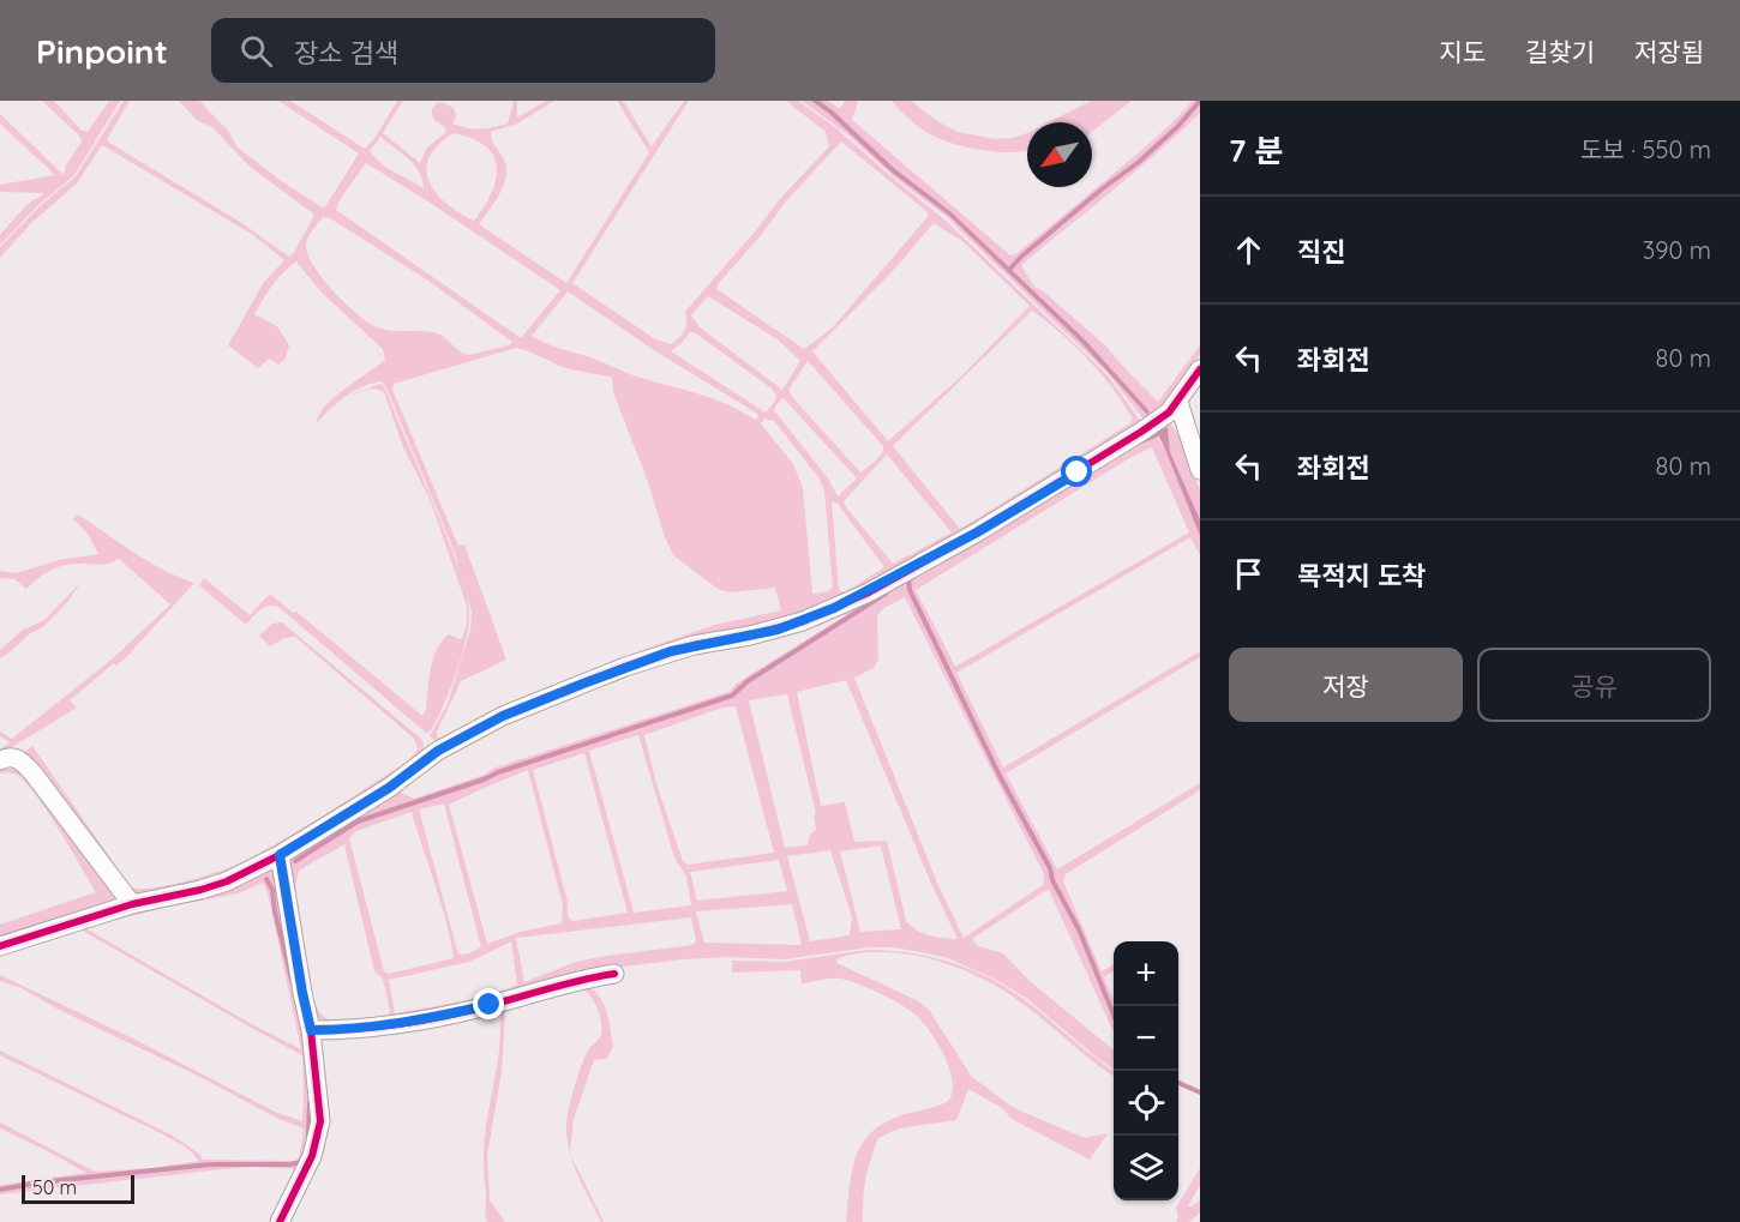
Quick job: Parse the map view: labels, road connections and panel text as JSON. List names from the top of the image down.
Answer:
{
  "scale_bar": "50 m",
  "north": "bottom left",
  "page": {
    "header": "Pinpoint",
    "search": "장소 검색",
    "nav": ["지도", "길찾기", "저장됨"],
    "heading": ["7 분", "도보 · 550 m"],
    "list": [
      ["직진", "390 m"],
      ["좌회전", "80 m"],
      ["좌회전", "80 m"],
      "목적지 도착"
    ],
    "buttons": ["저장", "공유"],
    "map_buttons": ["+", "−"],
    "scale": "50 m"
  }
}
